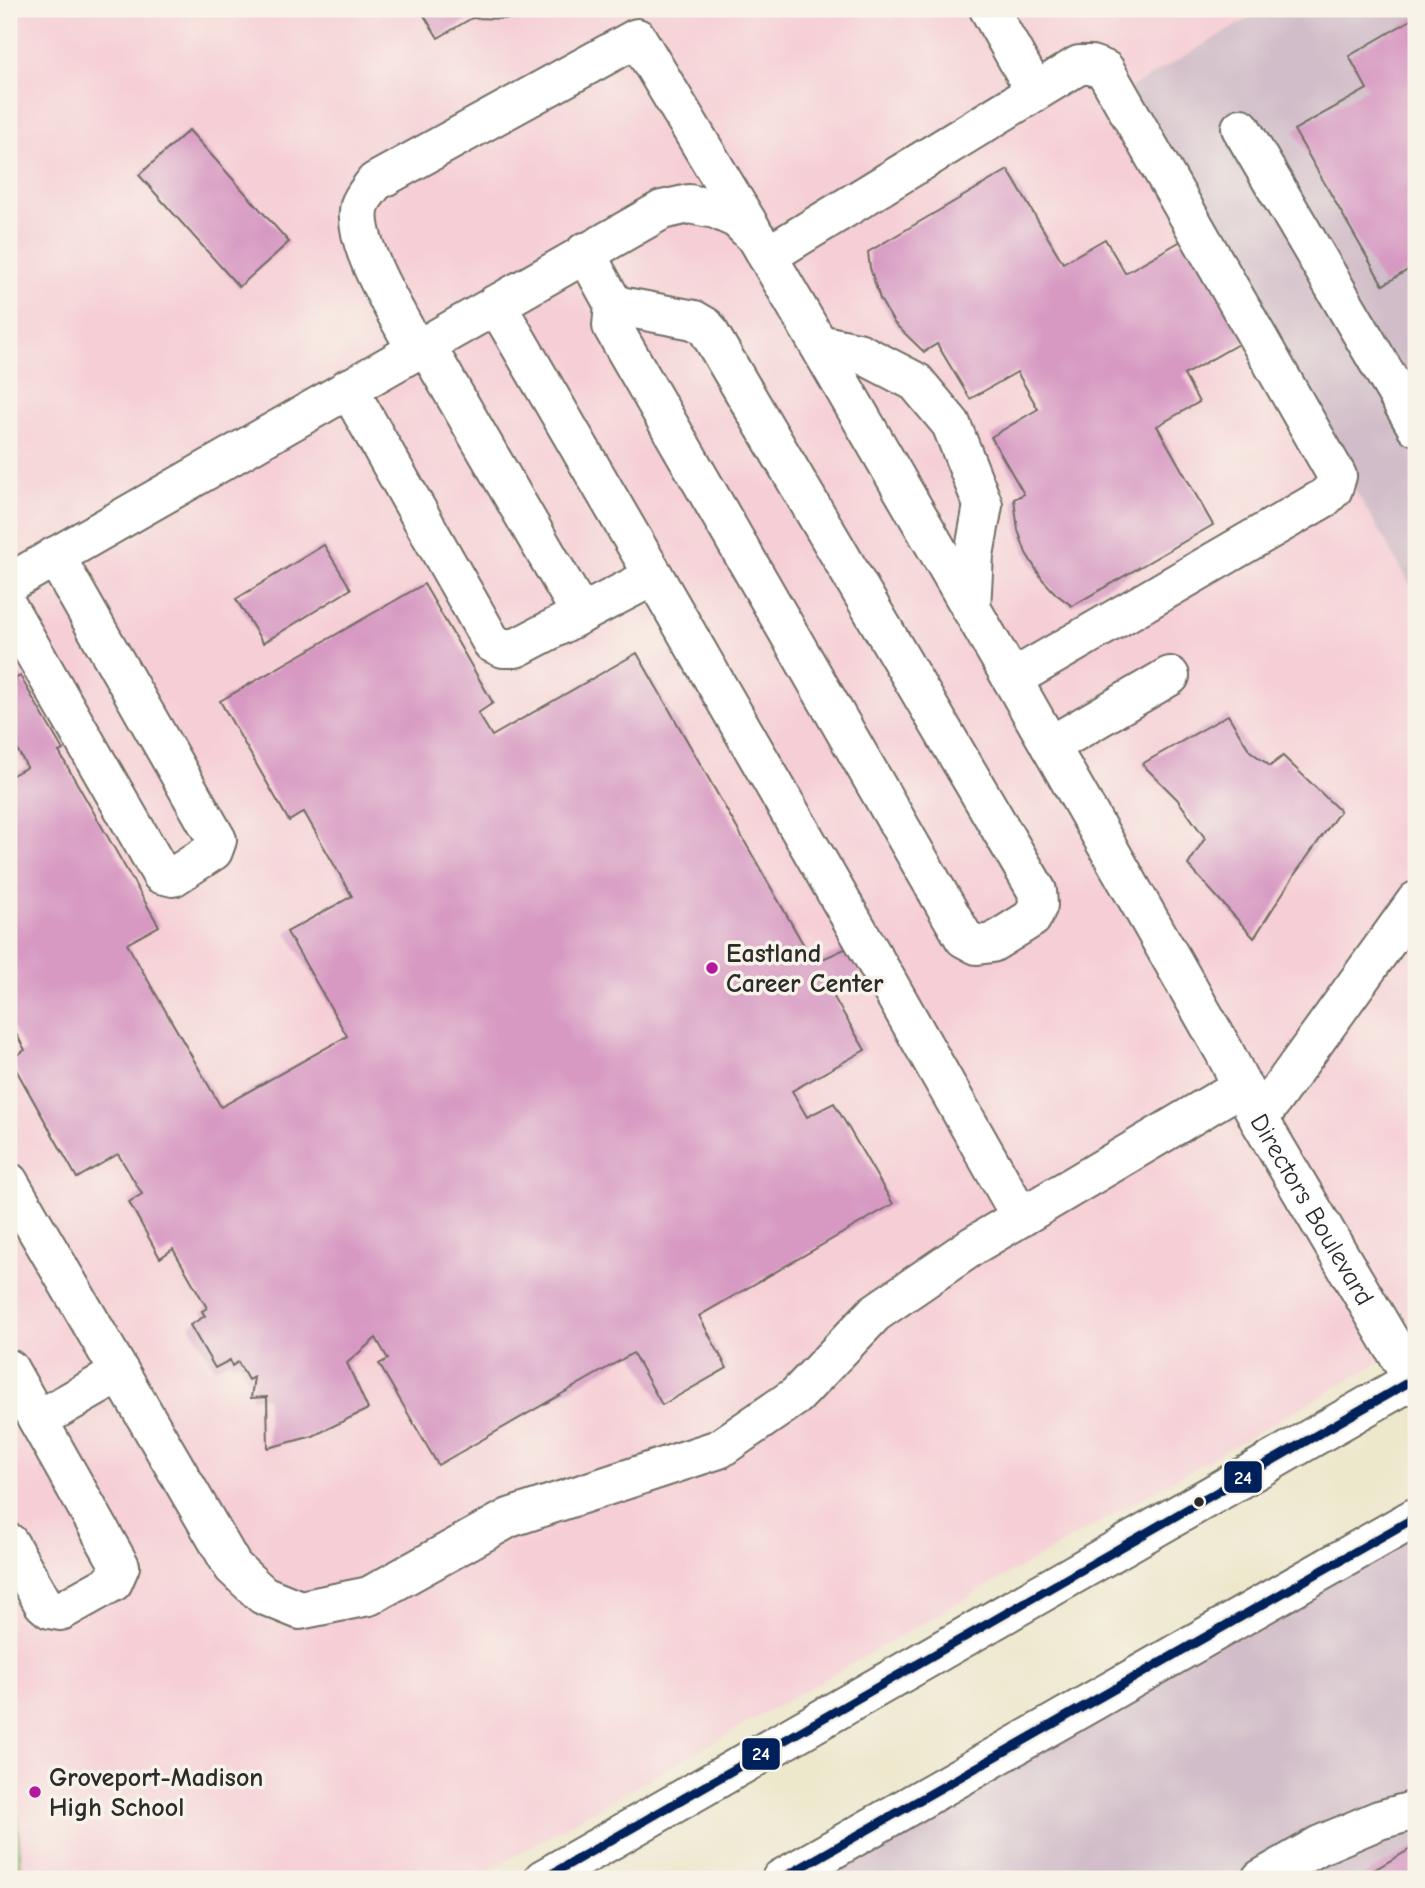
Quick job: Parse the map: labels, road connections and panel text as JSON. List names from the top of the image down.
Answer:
{
  "streets": {
    "main road": ["Directors Boulevard"]
  },
  "places": ["Eastland Career Center", "Groveport-Madison High School"],
  "lines": ["transit line 24"]
}
